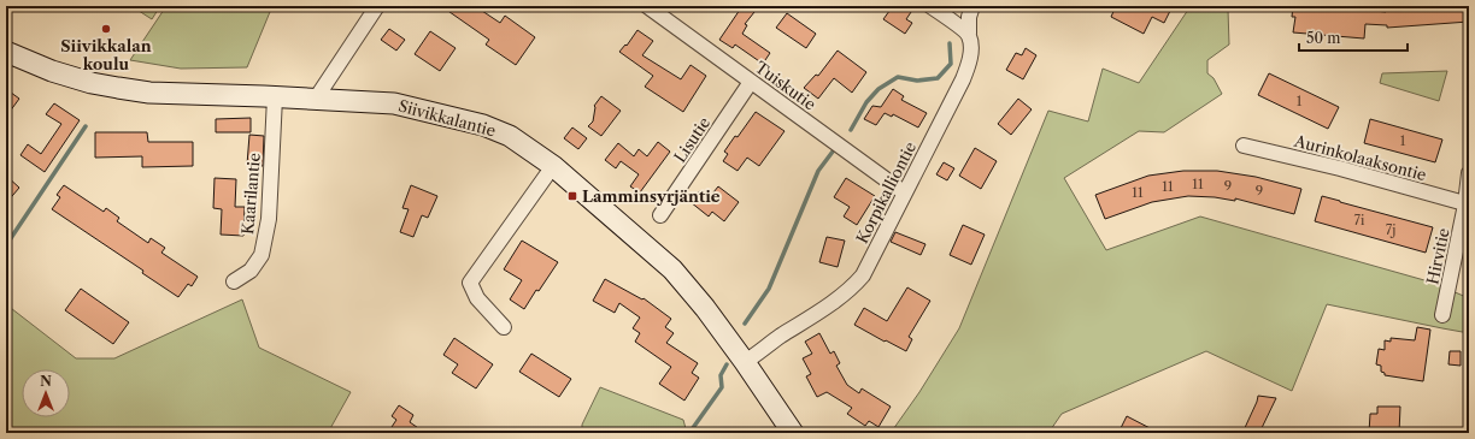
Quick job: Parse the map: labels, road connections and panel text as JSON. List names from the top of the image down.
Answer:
{
  "streets": {
    "main road": ["Siivikkalantie"],
    "street": [
      "Tuiskutie",
      "Lisutie",
      "Aurinkolaaksontie",
      "Korpikalliontie",
      "Kaarilantie",
      "Hirvitie"
    ]
  },
  "crossings": [
    ["Tuiskutie", "Lisutie"],
    ["Tuiskutie", "Korpikalliontie"],
    ["Siivikkalantie", "Korpikalliontie"],
    ["Siivikkalantie", "Kaarilantie"],
    ["Aurinkolaaksontie", "Hirvitie"]
  ],
  "places": {
    "other": ["Siivikkalan koulu"],
    "transit": ["Lamminsyrjäntie"]
  },
  "house_numbers": [
    "1",
    "1",
    "11",
    "11",
    "9",
    "9",
    "11",
    "7i",
    "7j"
  ],
  "scale_bar": "50 m",
  "north": "top"
}
